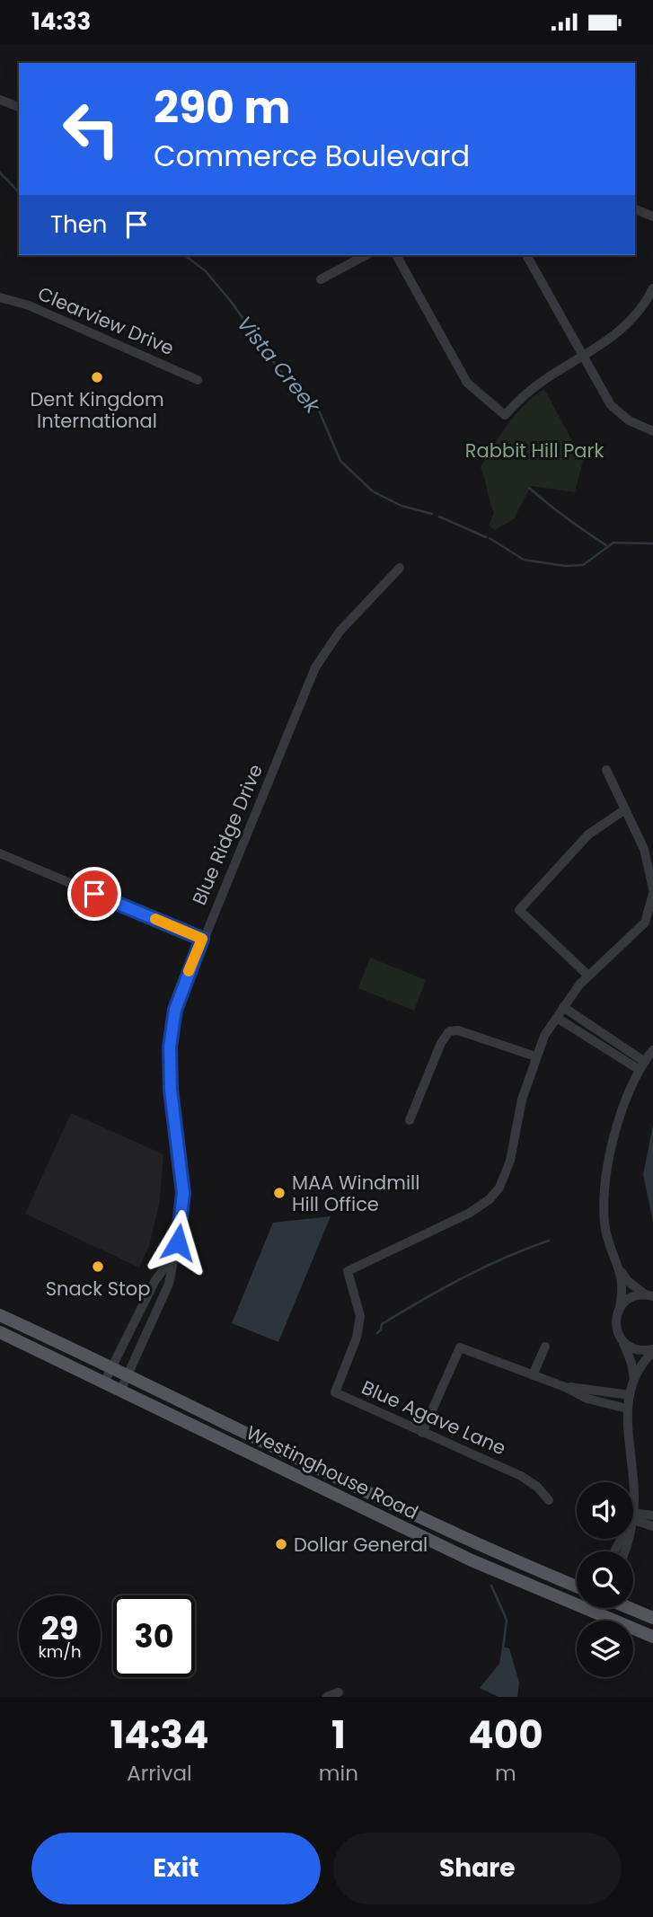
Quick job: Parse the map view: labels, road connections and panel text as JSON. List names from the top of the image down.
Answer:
{
  "streets": {
    "main road": ["Westinghouse Road"],
    "street": ["Clearview Drive", "Blue Ridge Drive", "Blue Agave Lane"]
  },
  "crossings": [
    ["Blue Ridge Drive", "Westinghouse Road"]
  ],
  "water": ["Vista Creek"],
  "parks": ["Rabbit Hill Park"],
  "places": [
    "Dent Kingdom International",
    "MAA Windmill Hill Office",
    "Snack Stop",
    "Dollar General"
  ],
  "page": {
    "status": "14:33",
    "turn": ["290 m", "Commerce Boulevard"],
    "then": "Then",
    "speed": "29 km/h",
    "limit": "30",
    "eta": [
      "14:34",
      "Arrival",
      "1",
      "min",
      "400",
      "m"
    ],
    "buttons": ["Exit", "Share"]
  }
}
